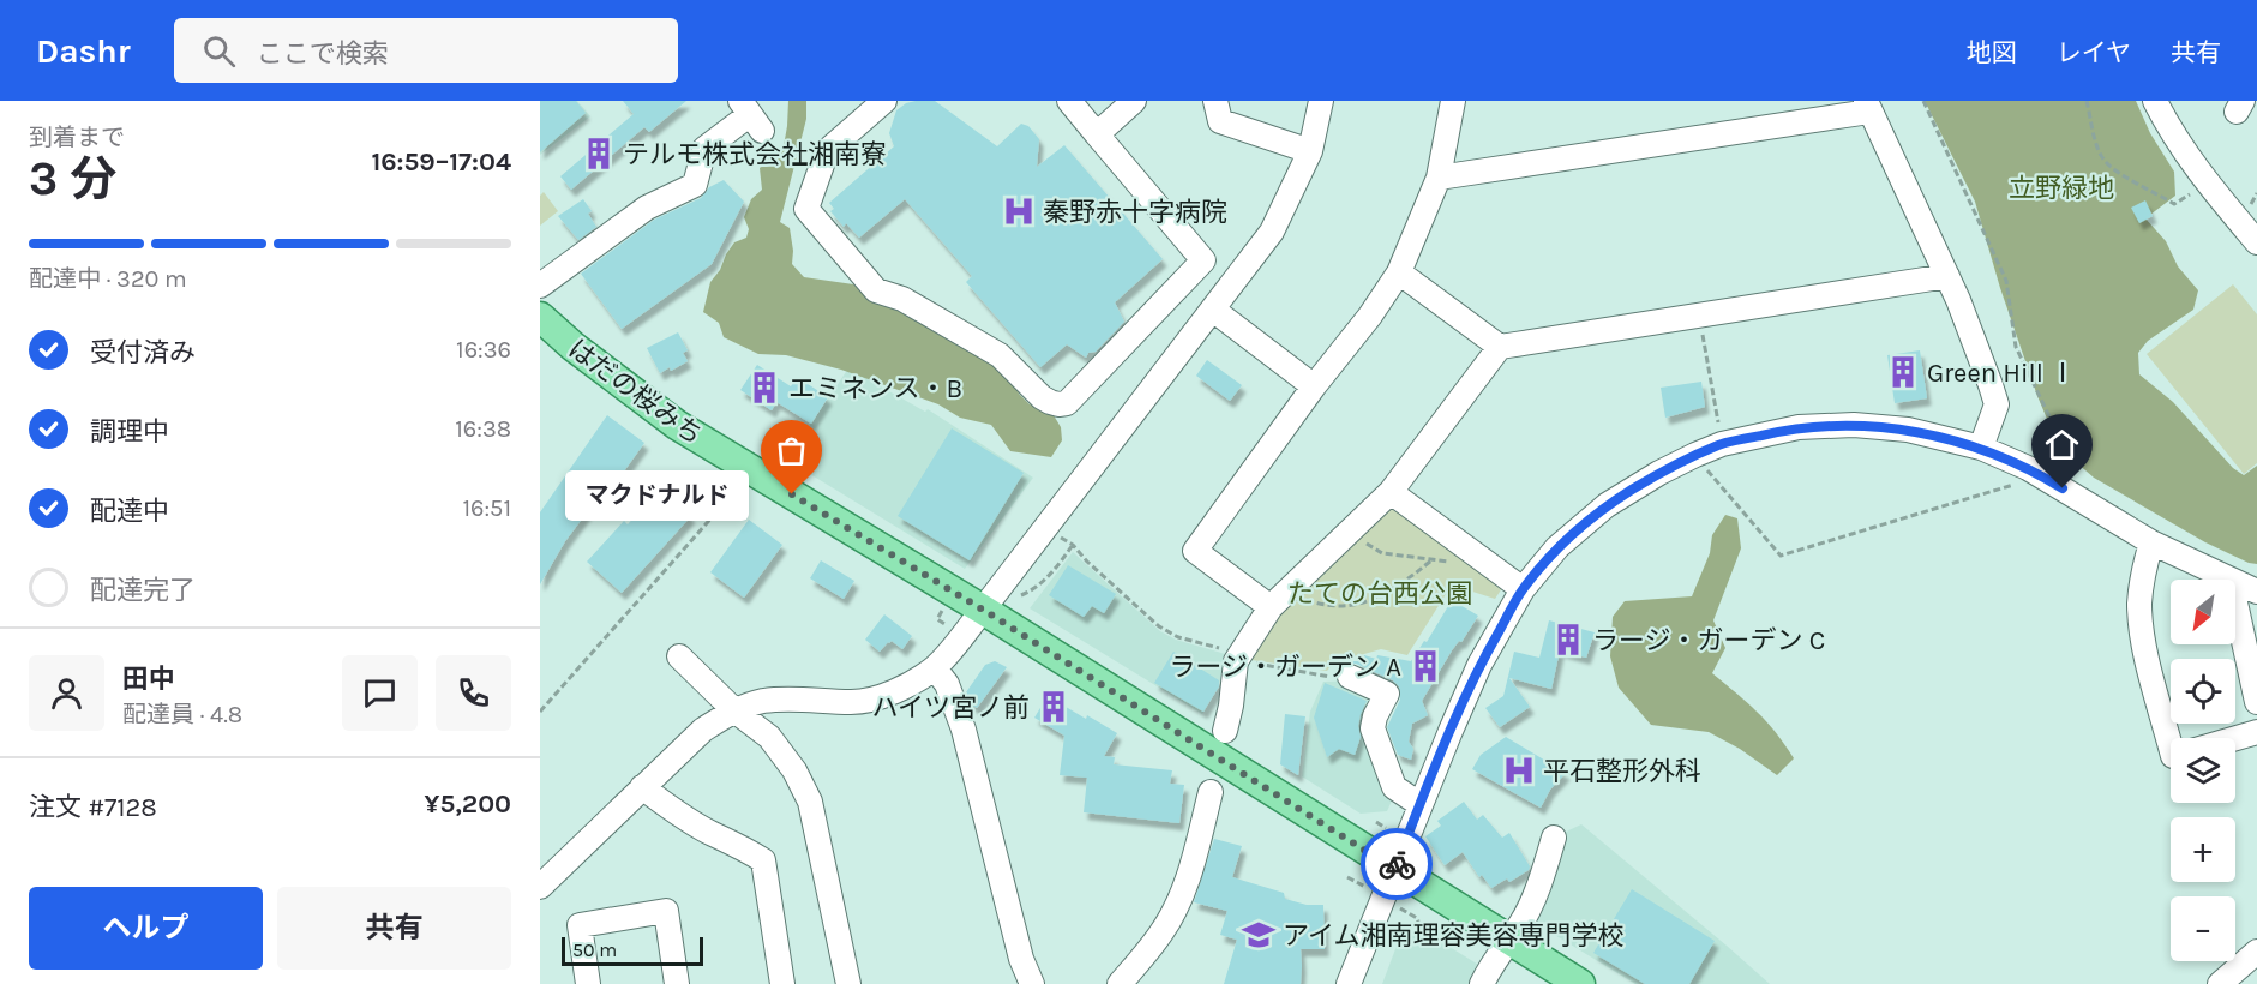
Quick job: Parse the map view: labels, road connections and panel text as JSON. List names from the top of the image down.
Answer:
{
  "streets": {
    "main road": ["はだの桜みち"]
  },
  "parks": ["立野緑地", "たての台西公園"],
  "places": {
    "building": [
      "テルモ株式会社湘南寮",
      "Green Hill Ⅰ",
      "エミネンス・B",
      "ラージ・ガーデン C",
      "ラージ・ガーデン A",
      "ハイツ宮ノ前"
    ],
    "hospital": ["秦野赤十字病院", "平石整形外科"],
    "other": ["マクドナルド"],
    "school or university": ["アイム湘南理容美容専門学校"]
  },
  "scale_bar": "50 m",
  "north": "bottom left",
  "page": {
    "header": "Dashr",
    "search": "ここで検索",
    "nav": ["地図", "レイヤ", "共有"],
    "heading": ["3 分", "到着まで", "16:59–17:04"],
    "panel": [
      "田中",
      "配達員 · 4.8",
      "注文 #7128",
      "¥5,200"
    ],
    "bar": "配達中 · 320 m",
    "list": [
      ["受付済み", "16:36"],
      ["調理中", "16:38"],
      ["配達中", "16:51"],
      "配達完了"
    ],
    "bubble": "マクドナルド",
    "map_buttons": ["+", "−"],
    "buttons": ["ヘルプ", "共有"],
    "scale": "50 m"
  }
}
